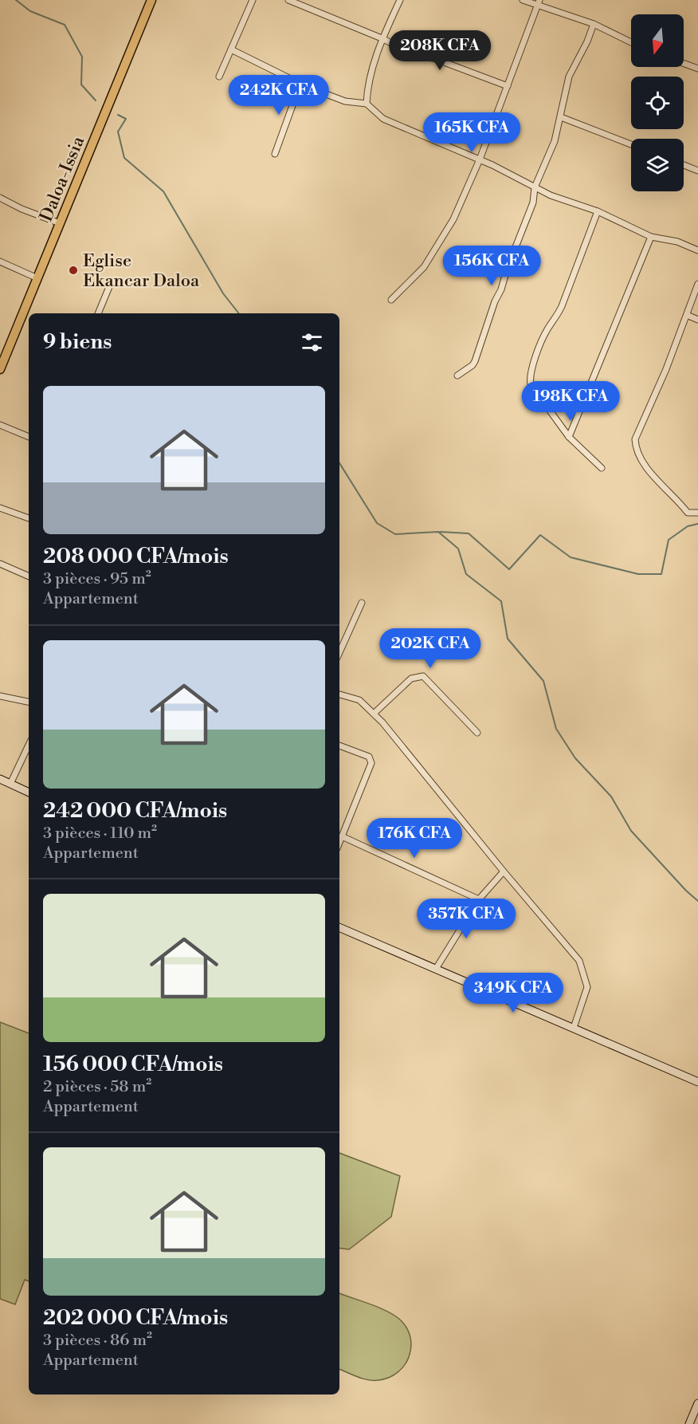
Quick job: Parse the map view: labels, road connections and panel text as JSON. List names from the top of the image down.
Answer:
{
  "streets": {
    "main road": ["Daloa-Issia"]
  },
  "places": ["Eglise Ekancar Daloa"],
  "north": "bottom",
  "page": {
    "price": [
      "208K CFA",
      "242K CFA",
      "165K CFA",
      "156K CFA",
      "198K CFA",
      "202K CFA",
      "176K CFA",
      "357K CFA",
      "349K CFA"
    ],
    "heading": "9 biens",
    "list": [
      {
        "name": "208 000 CFA/mois",
        "note": "3 pièces · 95 m² · Appartement"
      },
      {
        "name": "242 000 CFA/mois",
        "note": "3 pièces · 110 m² · Appartement"
      },
      {
        "name": "156 000 CFA/mois",
        "note": "2 pièces · 58 m² · Appartement"
      },
      {
        "name": "202 000 CFA/mois",
        "note": "3 pièces · 86 m² · Appartement"
      }
    ]
  }
}
